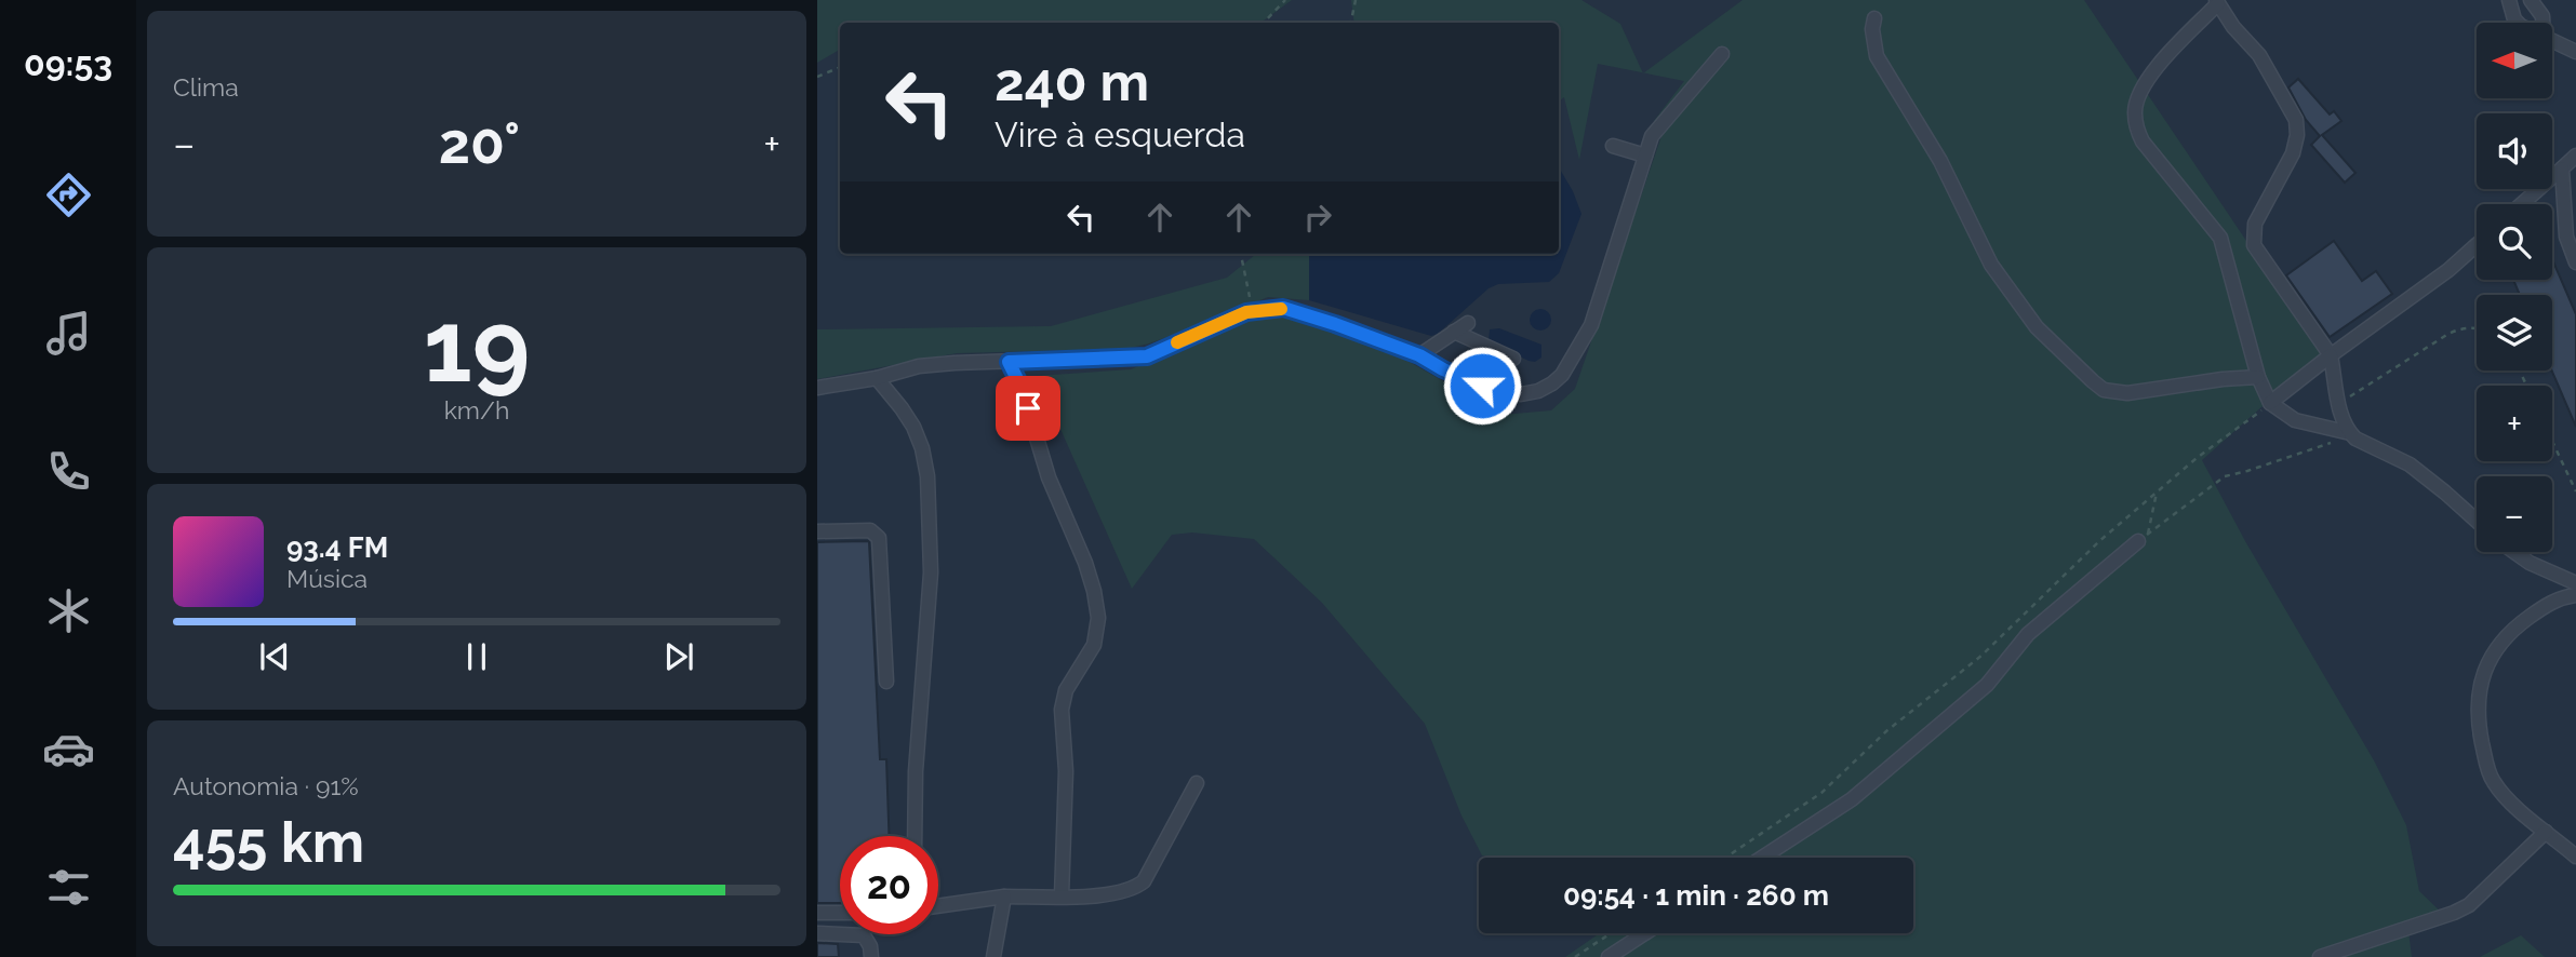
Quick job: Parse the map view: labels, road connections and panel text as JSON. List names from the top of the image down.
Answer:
{
  "north": "left",
  "page": {
    "tabs": "09:53",
    "tile": [
      "Clima",
      ["19", "km/h"],
      ["Autonomia · 91%", "455 km"]
    ],
    "map_buttons": ["+", "−"],
    "turn": ["240 m", "Vire à esquerda"],
    "heat": ["−", "20°", "+"],
    "song": ["93.4 FM", "Música"],
    "limit": "20",
    "trip": "09:54 · 1 min · 260 m"
  }
}
